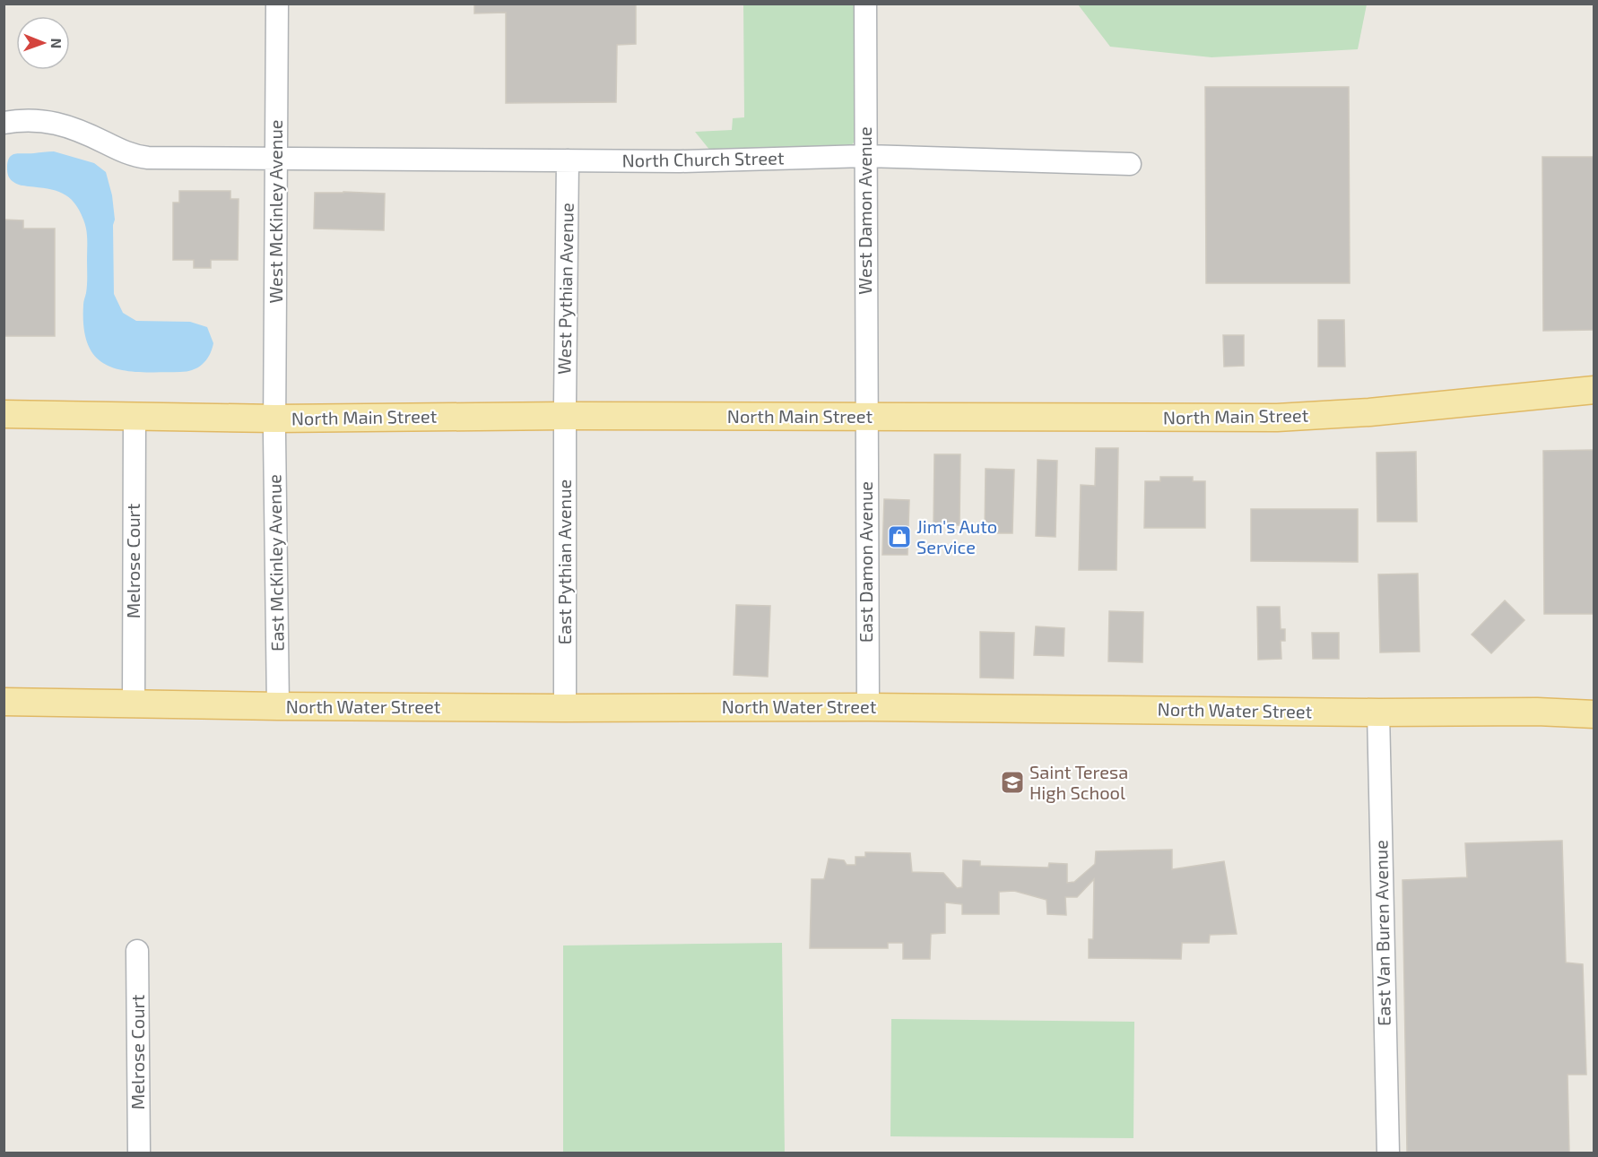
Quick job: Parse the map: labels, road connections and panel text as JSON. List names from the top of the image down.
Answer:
{
  "streets": {
    "main road": ["North Main Street", "North Water Street"],
    "street": [
      "North Church Street",
      "West Damon Avenue",
      "West McKinley Avenue",
      "West Pythian Avenue",
      "Melrose Court",
      "East Pythian Avenue",
      "East Damon Avenue",
      "East McKinley Avenue",
      "East Van Buren Avenue"
    ]
  },
  "crossings": [
    ["North Church Street", "West Damon Avenue"],
    ["North Church Street", "West McKinley Avenue"],
    ["North Church Street", "West Pythian Avenue"],
    ["West Damon Avenue", "North Main Street"],
    ["West Damon Avenue", "East Damon Avenue"],
    ["West McKinley Avenue", "North Main Street"],
    ["West McKinley Avenue", "East McKinley Avenue"],
    ["West Pythian Avenue", "North Main Street"],
    ["West Pythian Avenue", "East Pythian Avenue"],
    ["North Main Street", "Melrose Court"],
    ["North Main Street", "East Pythian Avenue"],
    ["North Main Street", "East Damon Avenue"],
    ["North Main Street", "East McKinley Avenue"],
    ["Melrose Court", "North Water Street"],
    ["East Pythian Avenue", "North Water Street"],
    ["East Damon Avenue", "North Water Street"],
    ["East McKinley Avenue", "North Water Street"],
    ["North Water Street", "East Van Buren Avenue"]
  ],
  "places": {
    "shop": ["Jim's Auto Service"],
    "school or university": ["Saint Teresa High School"]
  },
  "north": "right"
}
